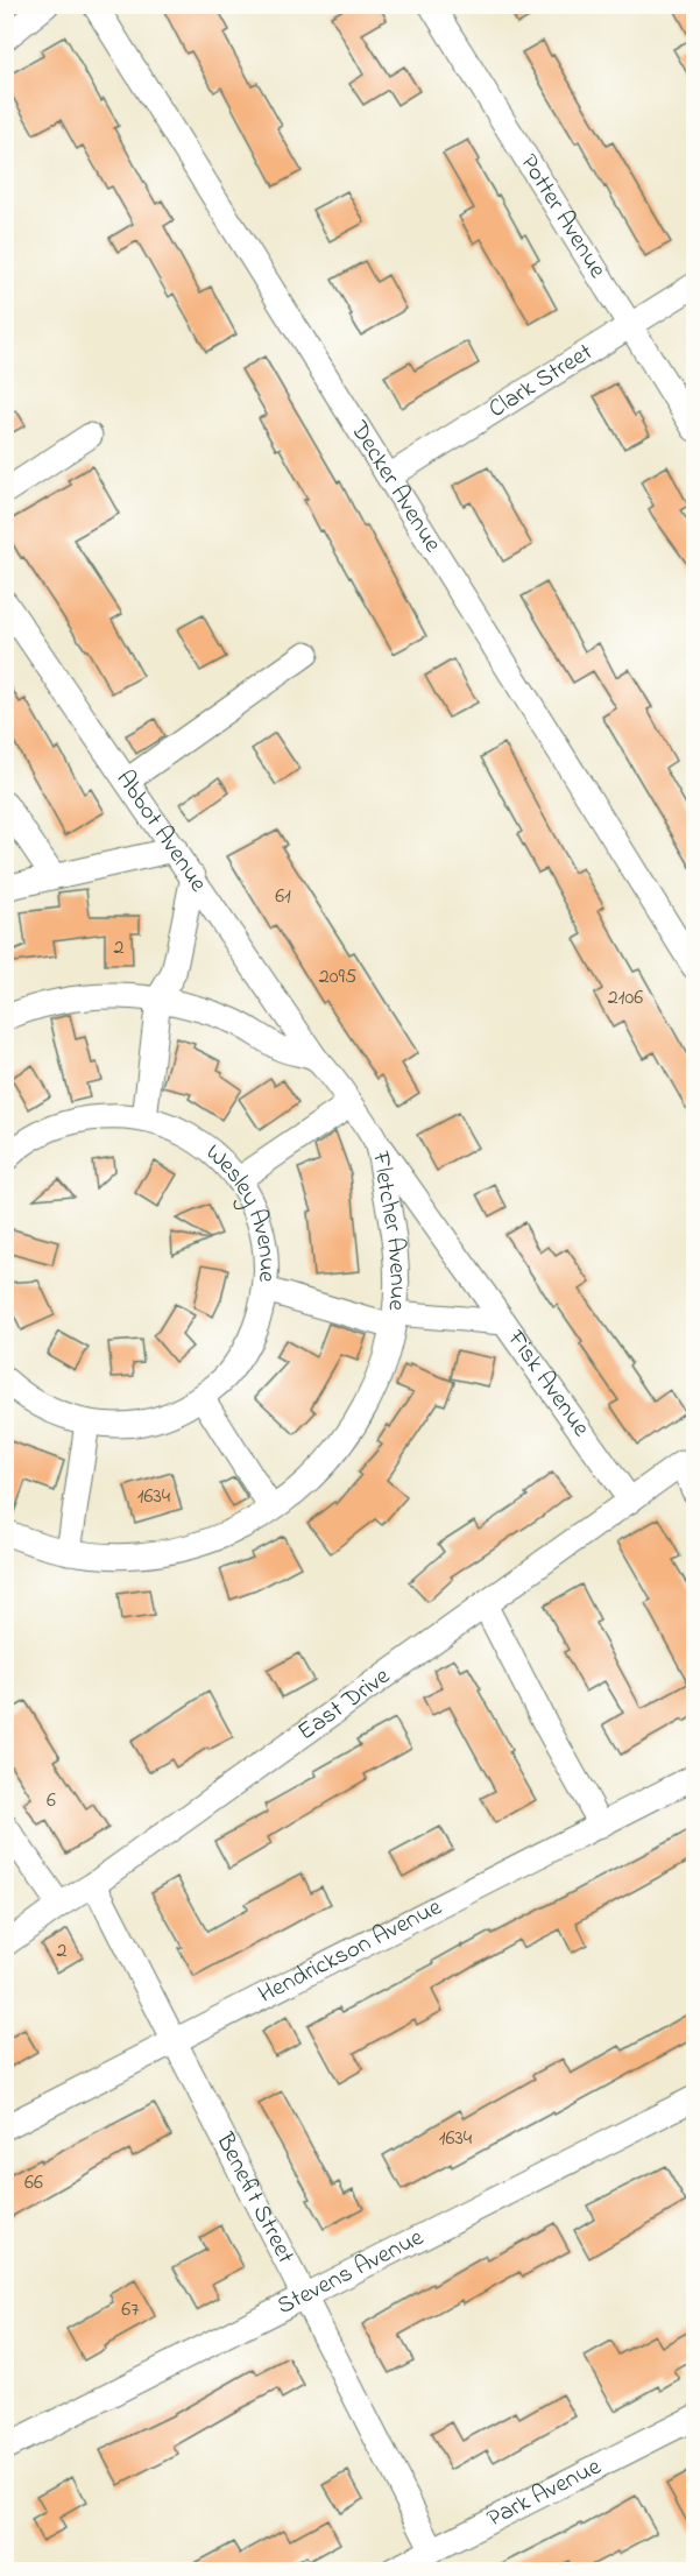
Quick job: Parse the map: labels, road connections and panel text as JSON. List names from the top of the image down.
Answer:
{
  "streets": {
    "street": [
      "Potter Avenue",
      "Clark Street",
      "Decker Avenue",
      "Abbot Avenue",
      "Wesley Avenue",
      "Fletcher Avenue",
      "Fisk Avenue",
      "East Drive",
      "Hendrickson Avenue",
      "Benefit Street",
      "Stevens Avenue",
      "Park Avenue"
    ]
  },
  "crossings": [
    ["Potter Avenue", "Clark Street"],
    ["Clark Street", "Decker Avenue"],
    ["Abbot Avenue", "Fletcher Avenue"],
    ["Wesley Avenue", "Fisk Avenue"],
    ["Fletcher Avenue", "Fisk Avenue"],
    ["Fisk Avenue", "East Drive"],
    ["East Drive", "Benefit Street"],
    ["Hendrickson Avenue", "Benefit Street"],
    ["Benefit Street", "Stevens Avenue"],
    ["Benefit Street", "Park Avenue"]
  ],
  "house_numbers": [
    "61",
    "2",
    "2095",
    "2106",
    "1634",
    "6",
    "2",
    "1634",
    "66",
    "67"
  ]
}
